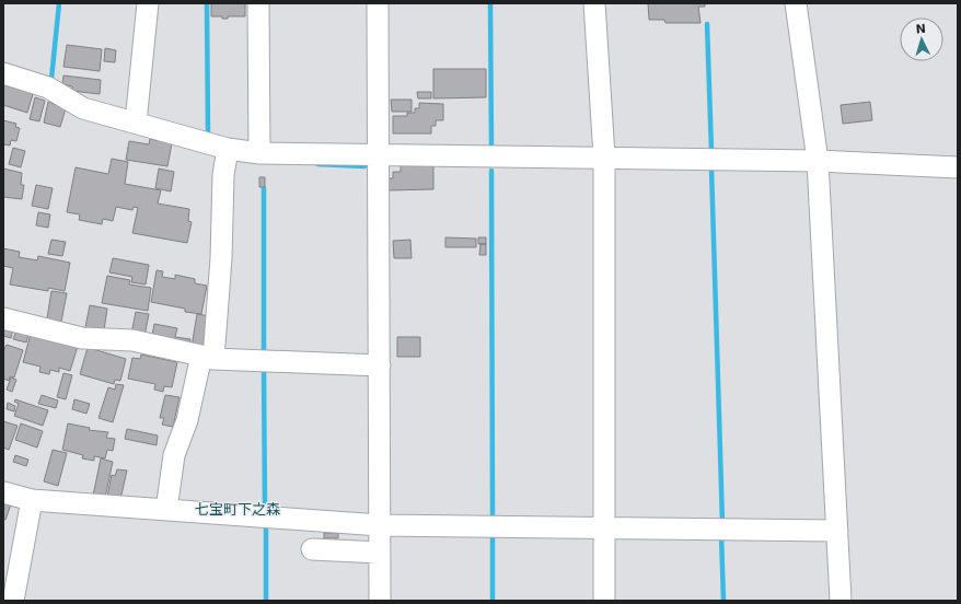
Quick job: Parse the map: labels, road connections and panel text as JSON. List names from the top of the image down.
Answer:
{
  "districts": ["七宝町下之森"],
  "north": "top"
}
